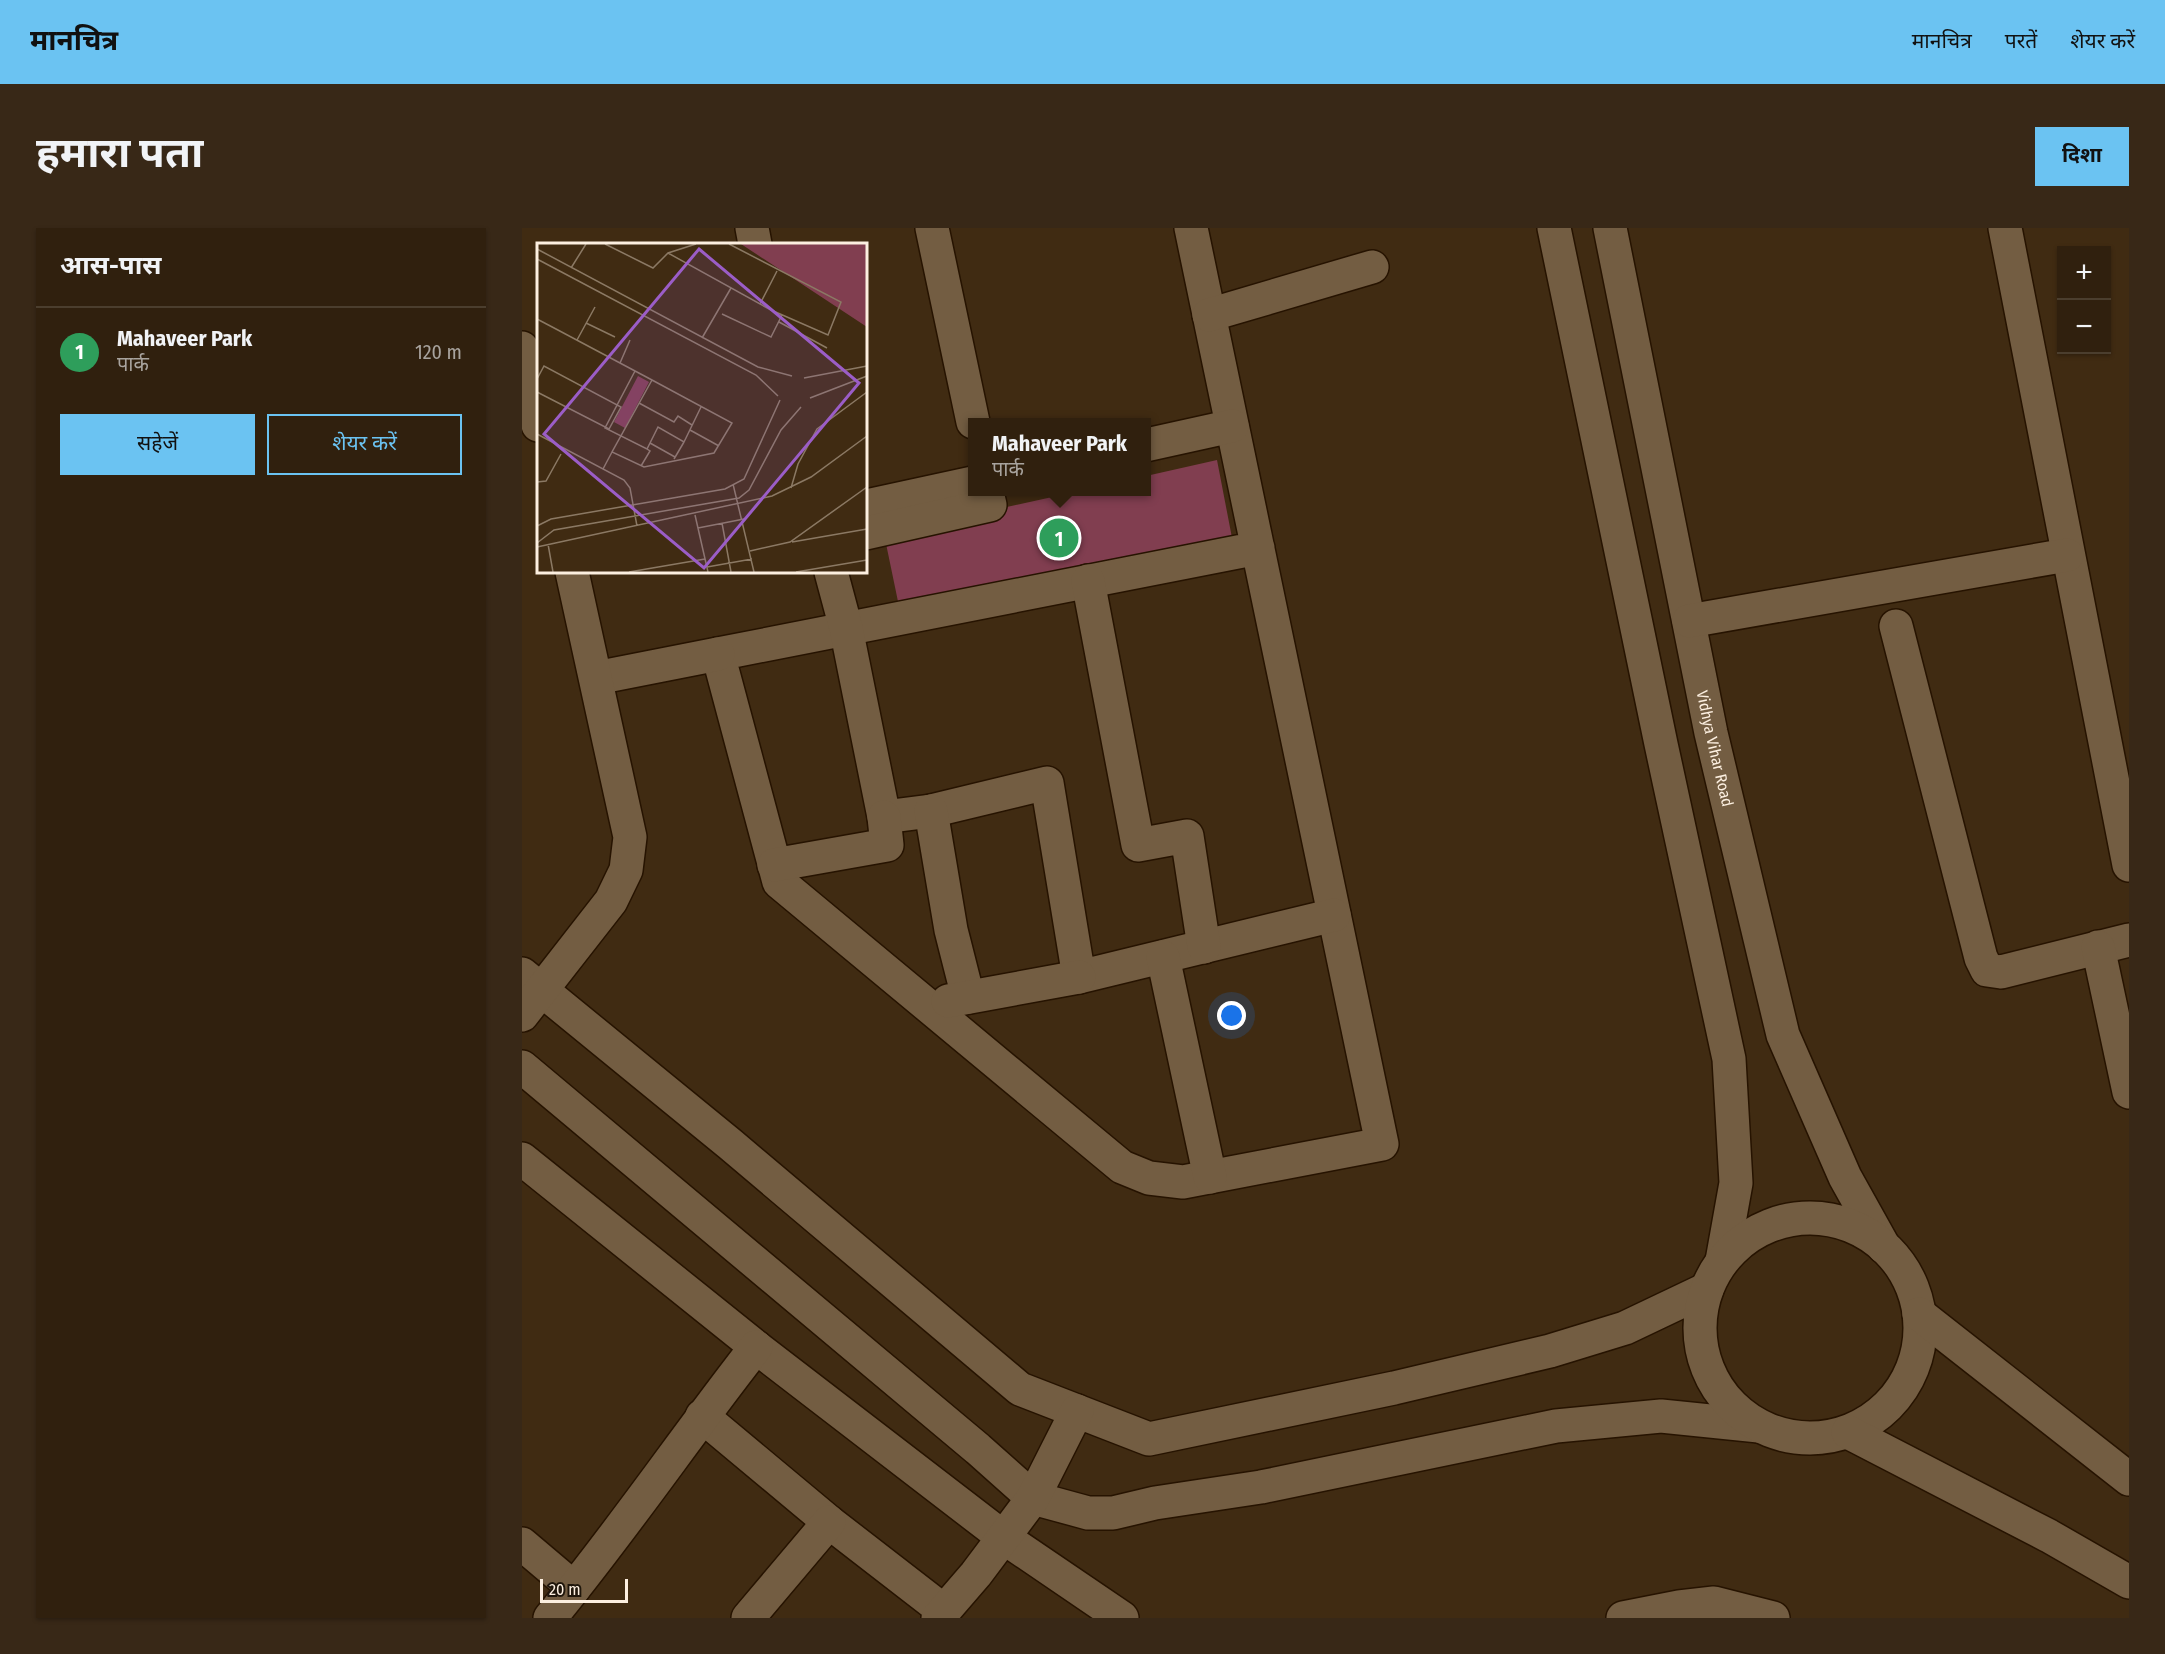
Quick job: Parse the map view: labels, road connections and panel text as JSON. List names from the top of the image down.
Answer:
{
  "streets": {
    "street": ["Vidhya Vihar Road"]
  },
  "scale_bar": "20 m",
  "page": {
    "header": "मानचित्र",
    "nav": ["मानचित्र", "परतें", "शेयर करें"],
    "buttons": [
      "दिशा",
      ["सहेजें", "शेयर करें"]
    ],
    "title": "हमारा पता",
    "heading": "आस-पास",
    "map_buttons": ["+", "−"],
    "list": [
      {
        "mark": "1",
        "name": "Mahaveer Park",
        "note": "पार्क",
        "value": "120 m"
      }
    ],
    "popup": ["Mahaveer Park", "पार्क"],
    "pins": "1",
    "scale": "20 m"
  }
}
